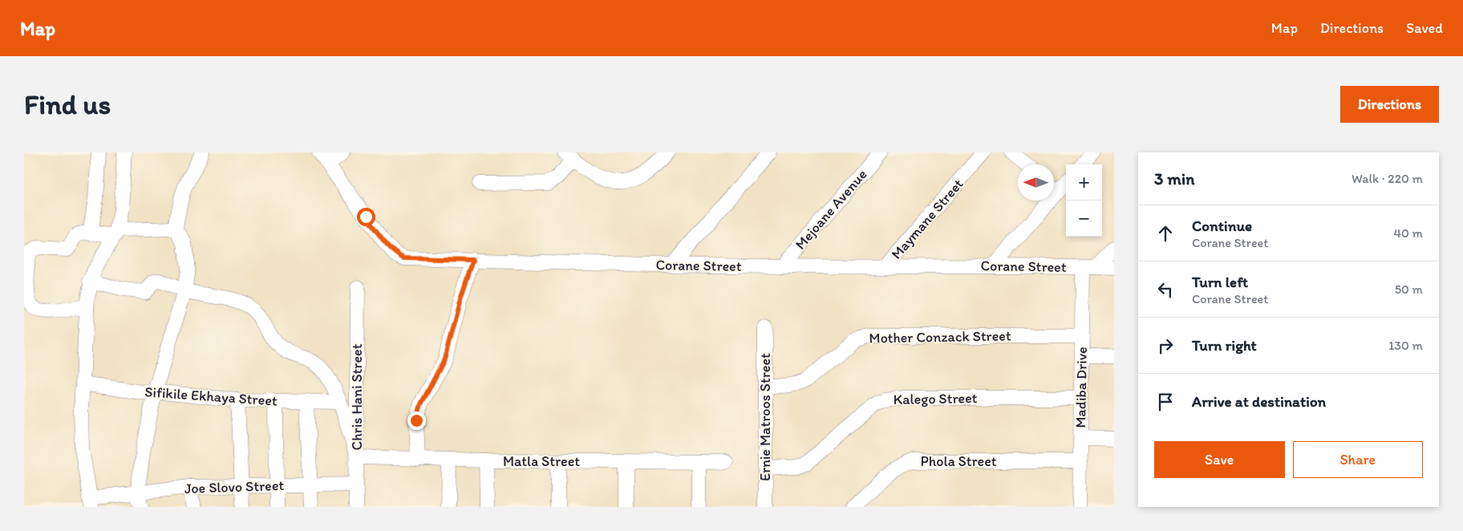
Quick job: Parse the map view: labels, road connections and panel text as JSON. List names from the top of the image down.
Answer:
{
  "streets": {
    "street": [
      "Mejoane Avenue",
      "Maymane Street",
      "Corane Street",
      "Mother Conzack Street",
      "Madiba Drive",
      "Sifikile Ekhaya Street",
      "Chris Hani Street",
      "Kalego Street",
      "Ernie Matroos Street",
      "Matla Street",
      "Phola Street",
      "Joe Slovo Street"
    ]
  },
  "crossings": [
    ["Mejoane Avenue", "Corane Street"],
    ["Maymane Street", "Corane Street"],
    ["Corane Street", "Madiba Drive"],
    ["Mother Conzack Street", "Madiba Drive"],
    ["Mother Conzack Street", "Ernie Matroos Street"],
    ["Madiba Drive", "Kalego Street"],
    ["Madiba Drive", "Phola Street"],
    ["Chris Hani Street", "Matla Street"],
    ["Chris Hani Street", "Joe Slovo Street"],
    ["Kalego Street", "Ernie Matroos Street"]
  ],
  "north": "left",
  "page": {
    "header": "Map",
    "nav": ["Map", "Directions", "Saved"],
    "buttons": [
      "Directions",
      ["Save", "Share"]
    ],
    "title": "Find us",
    "heading": ["3 min", "Walk · 220 m"],
    "map_buttons": ["+", "−"],
    "list": [
      ["Continue", "Corane Street", "40 m"],
      ["Turn left", "Corane Street", "50 m"],
      ["Turn right", "130 m"],
      "Arrive at destination"
    ]
  }
}
